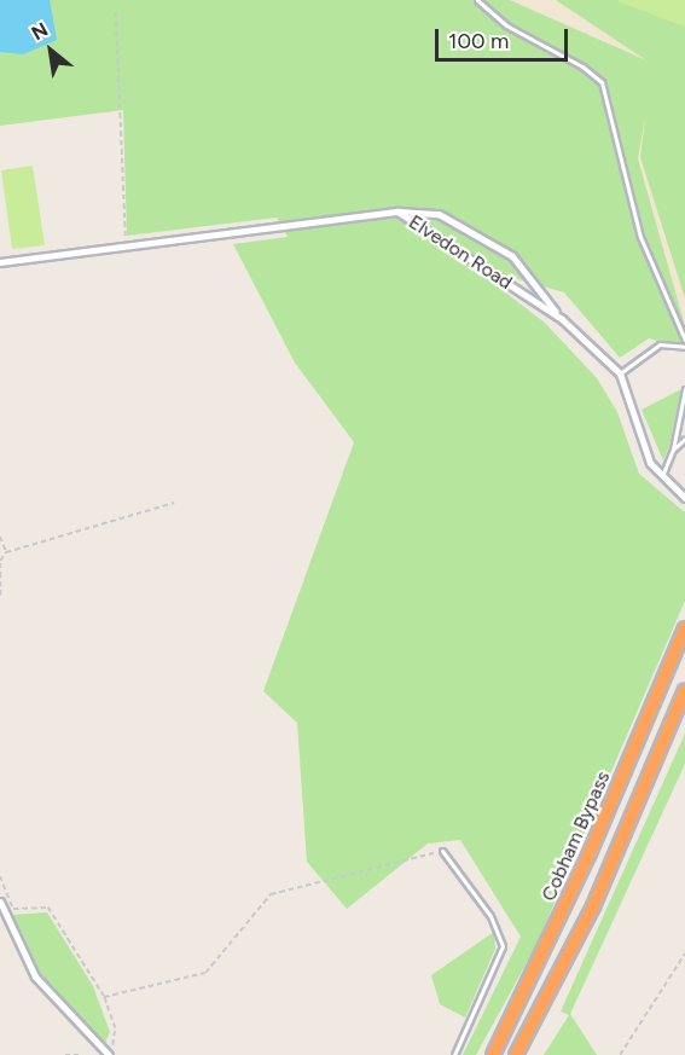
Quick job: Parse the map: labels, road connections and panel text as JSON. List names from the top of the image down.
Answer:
{
  "streets": {
    "highway": ["Cobham Bypass"],
    "street": ["Elvedon Road"]
  },
  "scale_bar": "100 m",
  "north": "top left"
}
